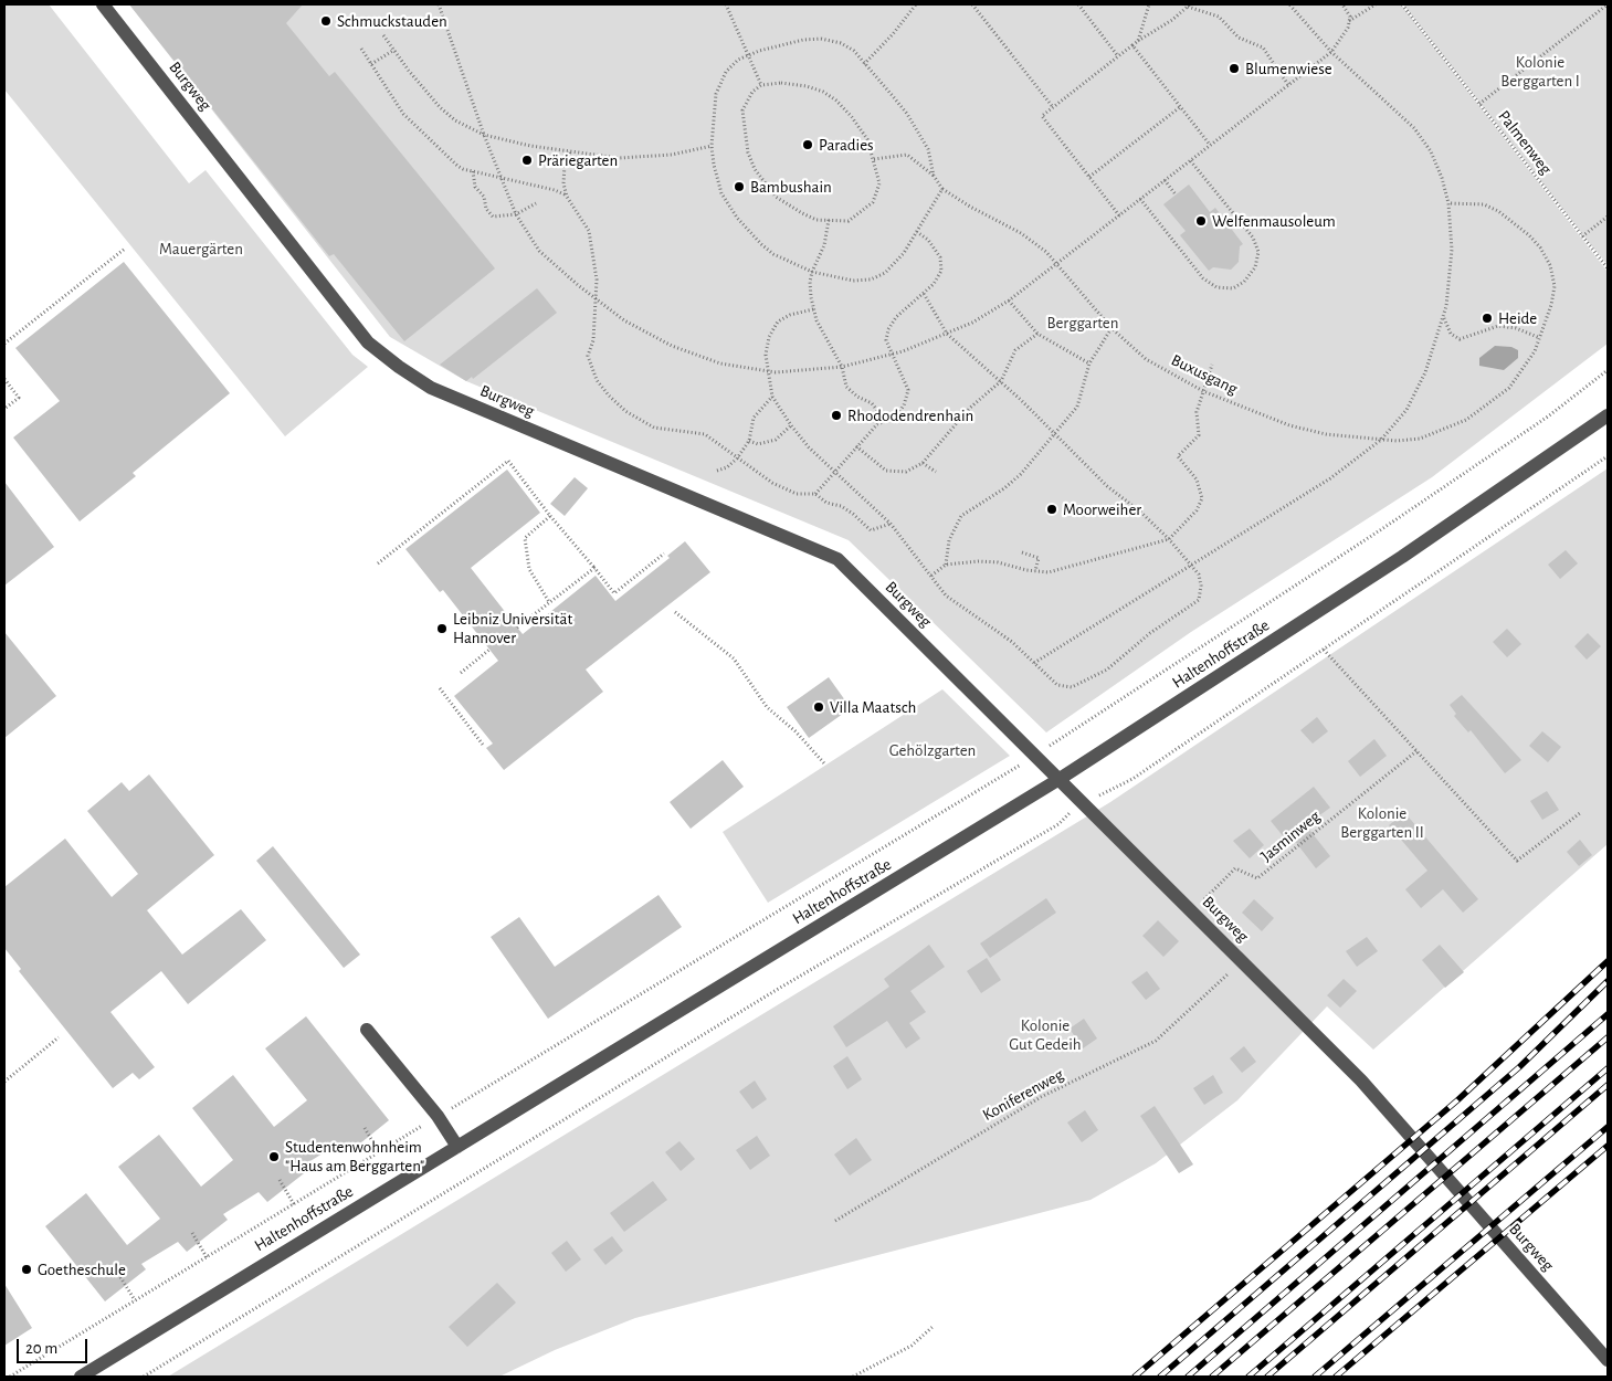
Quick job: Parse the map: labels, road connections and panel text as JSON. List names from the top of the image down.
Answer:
{
  "streets": {
    "street": ["Burgweg", "Haltenhoffstraße"],
    "path": [
      "Palmenweg",
      "Buxusgang",
      "Jasminweg",
      "Koniferenweg"
    ]
  },
  "crossings": [
    ["Burgweg", "Haltenhoffstraße"],
    ["Burgweg", "Koniferenweg"]
  ],
  "parks": [
    "Kolonie Berggarten I",
    "Mauergärten",
    "Berggarten",
    "Gehölzgarten",
    "Kolonie Berggarten II",
    "Kolonie Gut Gedeih"
  ],
  "places": [
    "Schmuckstauden",
    "Blumenwiese",
    "Paradies",
    "Präriegarten",
    "Bambushain",
    "Welfenmausoleum",
    "Heide",
    "Rhododendrenhain",
    "Moorweiher",
    "Leibniz Universität Hannover",
    "Villa Maatsch",
    "Studentenwohnheim \"Haus am Berggarten\"",
    "Goetheschule"
  ],
  "scale_bar": "20 m"
}
